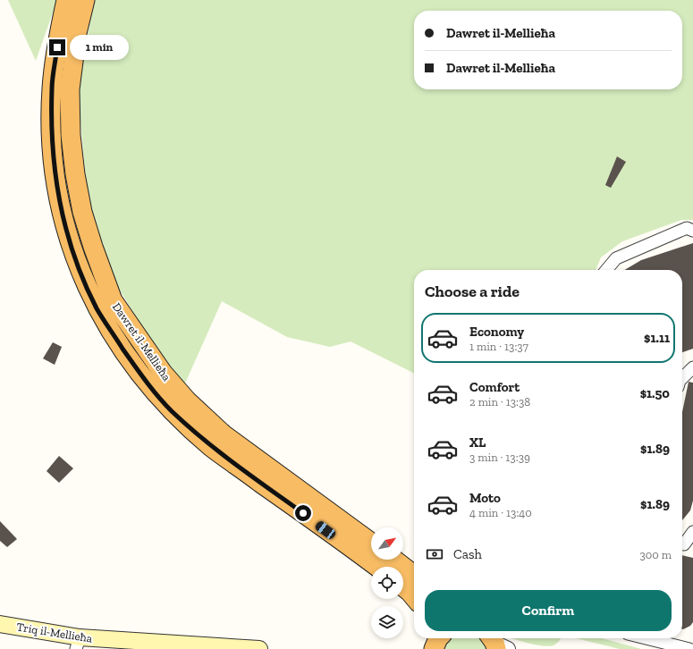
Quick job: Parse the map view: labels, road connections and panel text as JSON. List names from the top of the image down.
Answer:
{
  "streets": {
    "highway": ["Dawret il-Mellieħa"],
    "main road": ["Triq il-Mellieħa"]
  },
  "north": "top right",
  "page": {
    "banner": ["Dawret il-Mellieħa", "Dawret il-Mellieħa"],
    "bubble": "1 min",
    "heading": "Choose a ride",
    "list": [
      {
        "name": "Economy",
        "note": "1 min · 13:37",
        "value": "$1.11"
      },
      {
        "name": "Comfort",
        "note": "2 min · 13:38",
        "value": "$1.50"
      },
      {
        "name": "XL",
        "note": "3 min · 13:39",
        "value": "$1.89"
      },
      {
        "name": "Moto",
        "note": "4 min · 13:40",
        "value": "$1.89"
      }
    ],
    "pay": ["Cash", "300 m"],
    "buttons": "Confirm"
  }
}
